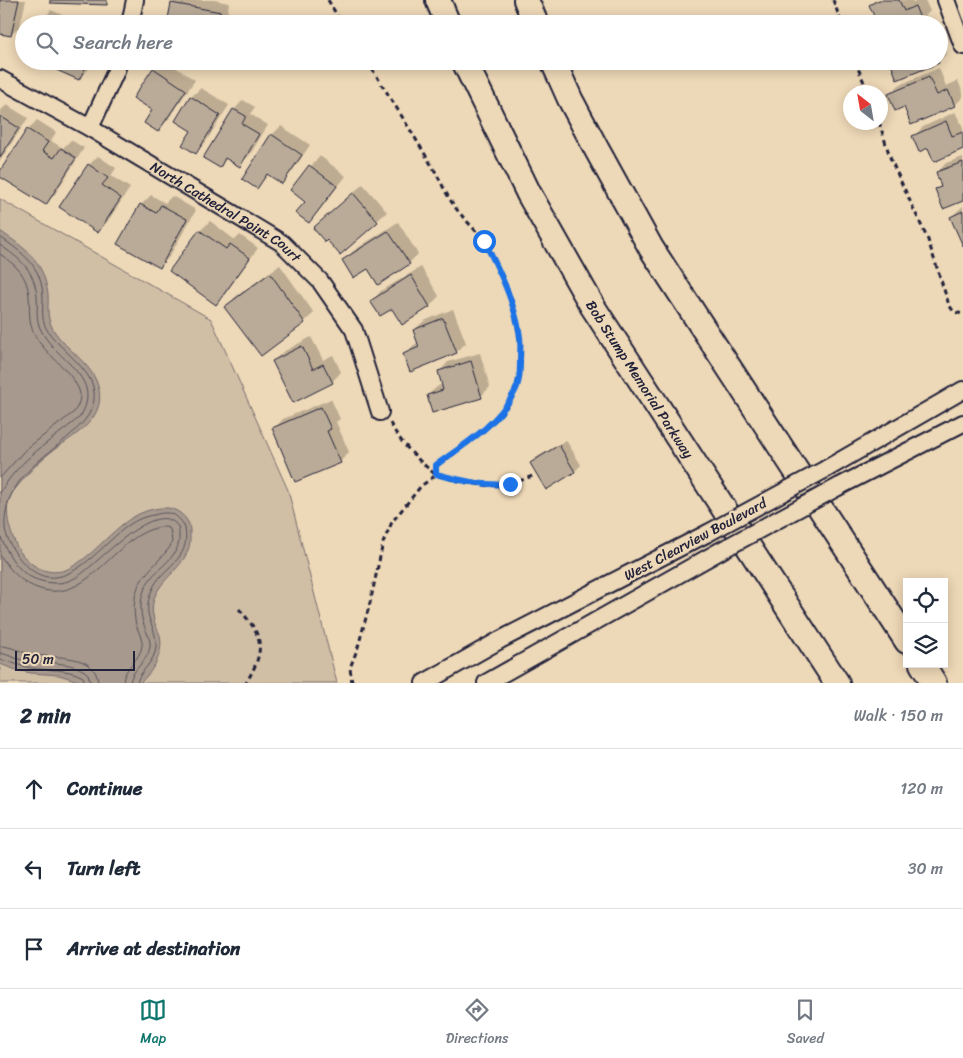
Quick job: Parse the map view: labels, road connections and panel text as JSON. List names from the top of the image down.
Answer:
{
  "streets": {
    "highway": ["Bob Stump Memorial Parkway"],
    "street": ["North Cathedral Point Court", "West Clearview Boulevard"]
  },
  "scale_bar": "50 m",
  "north": "top left",
  "page": {
    "search": "Search here",
    "scale": "50 m",
    "heading": ["2 min", "Walk · 150 m"],
    "list": [
      ["Continue", "120 m"],
      ["Turn left", "30 m"],
      "Arrive at destination"
    ],
    "nav": ["Map", "Directions", "Saved"]
  }
}
